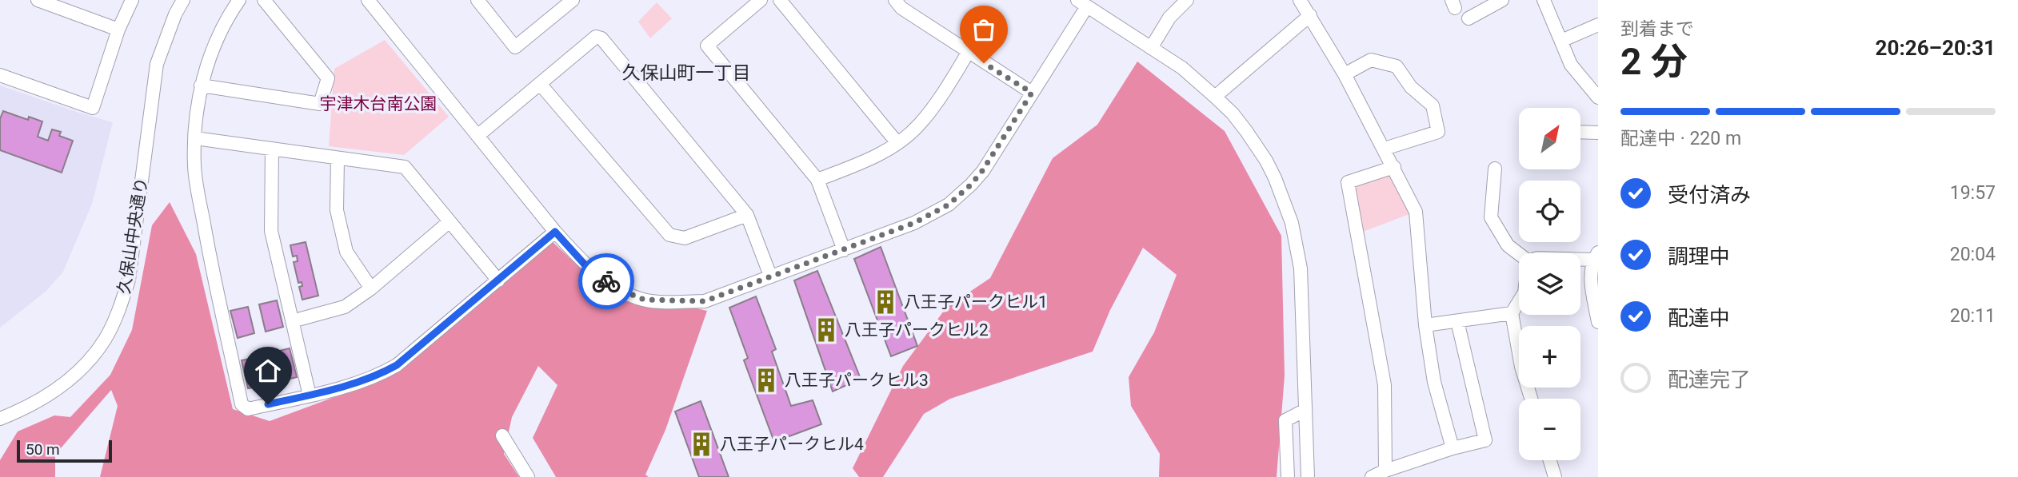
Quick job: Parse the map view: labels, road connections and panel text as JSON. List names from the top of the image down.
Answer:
{
  "streets": {
    "street": ["久保山中央通り"]
  },
  "districts": ["久保山町一丁目"],
  "parks": ["宇津木台南公園"],
  "places": {
    "building": [
      "八王子パークヒル1",
      "八王子パークヒル2",
      "八王子パークヒル3",
      "八王子パークヒル4"
    ]
  },
  "scale_bar": "50 m",
  "north": "top right",
  "page": {
    "heading": ["2 分", "到着まで", "20:26–20:31"],
    "bar": "配達中 · 220 m",
    "map_buttons": ["+", "−"],
    "list": [
      ["受付済み", "19:57"],
      ["調理中", "20:04"],
      ["配達中", "20:11"],
      "配達完了"
    ],
    "scale": "50 m"
  }
}
